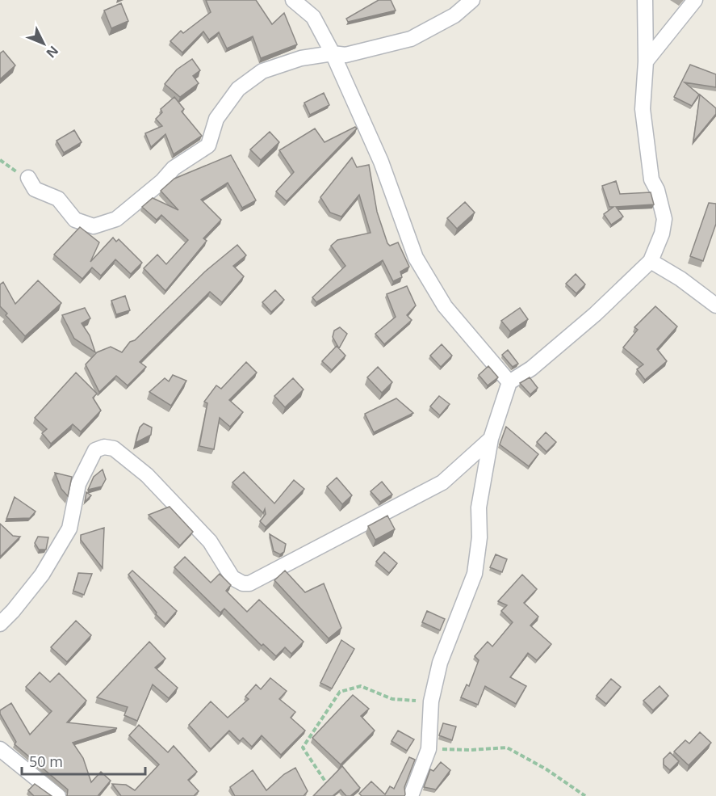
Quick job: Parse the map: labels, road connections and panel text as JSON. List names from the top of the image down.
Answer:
{
  "scale_bar": "50 m",
  "north": "bottom right"
}
